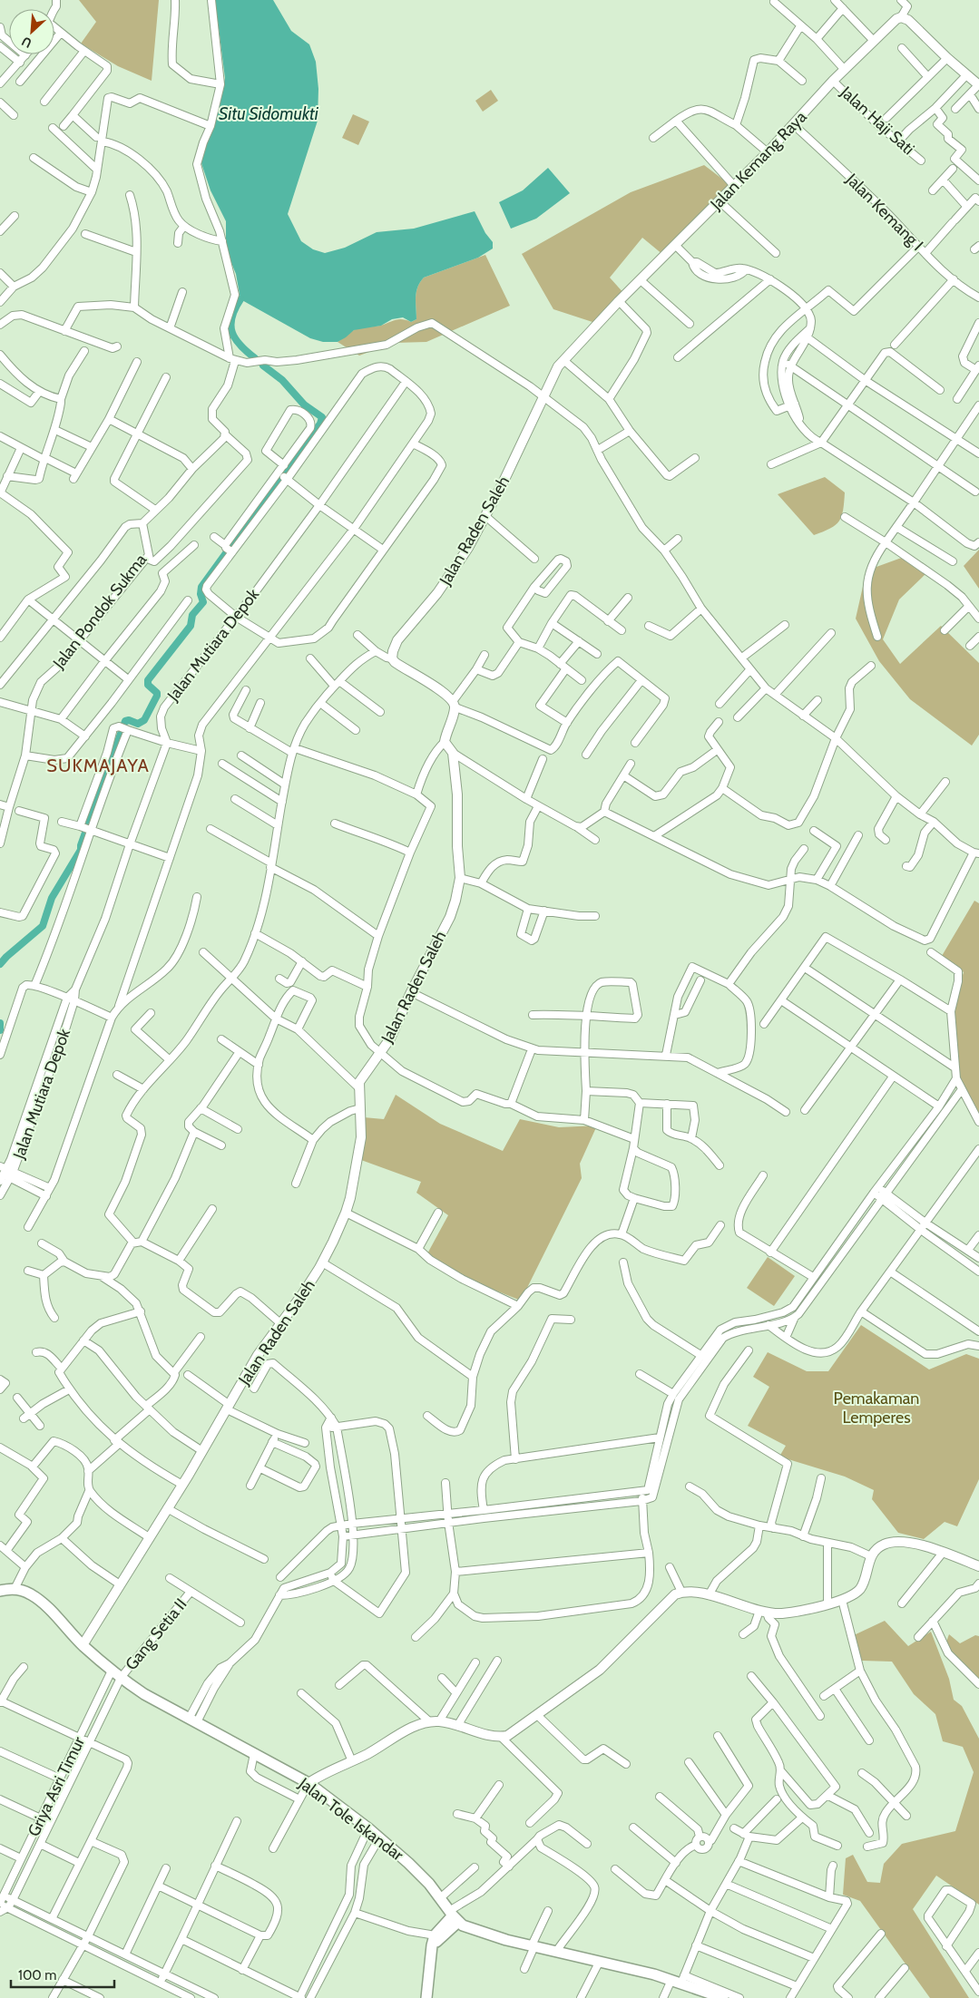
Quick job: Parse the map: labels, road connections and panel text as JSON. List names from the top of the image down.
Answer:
{
  "streets": {
    "main road": ["Jalan Tole Iskandar"],
    "street": [
      "Jalan Haji Sati",
      "Jalan Kemang Raya",
      "Jalan Kemang I",
      "Jalan Raden Saleh",
      "Jalan Pondok Sukma",
      "Jalan Mutiara Depok",
      "Gang Setia II",
      "Griya Asri Timur"
    ]
  },
  "crossings": [
    ["Jalan Haji Sati", "Jalan Kemang Raya"],
    ["Jalan Kemang Raya", "Jalan Kemang I"],
    ["Jalan Kemang Raya", "Jalan Raden Saleh"],
    ["Jalan Raden Saleh", "Jalan Tole Iskandar"],
    ["Gang Setia II", "Jalan Tole Iskandar"],
    ["Griya Asri Timur", "Jalan Tole Iskandar"]
  ],
  "districts": ["SUKMAJAYA"],
  "water": ["Situ Sidomukti"],
  "parks": ["Pemakaman Lemperes"],
  "scale_bar": "100 m",
  "north": "bottom left"
}
